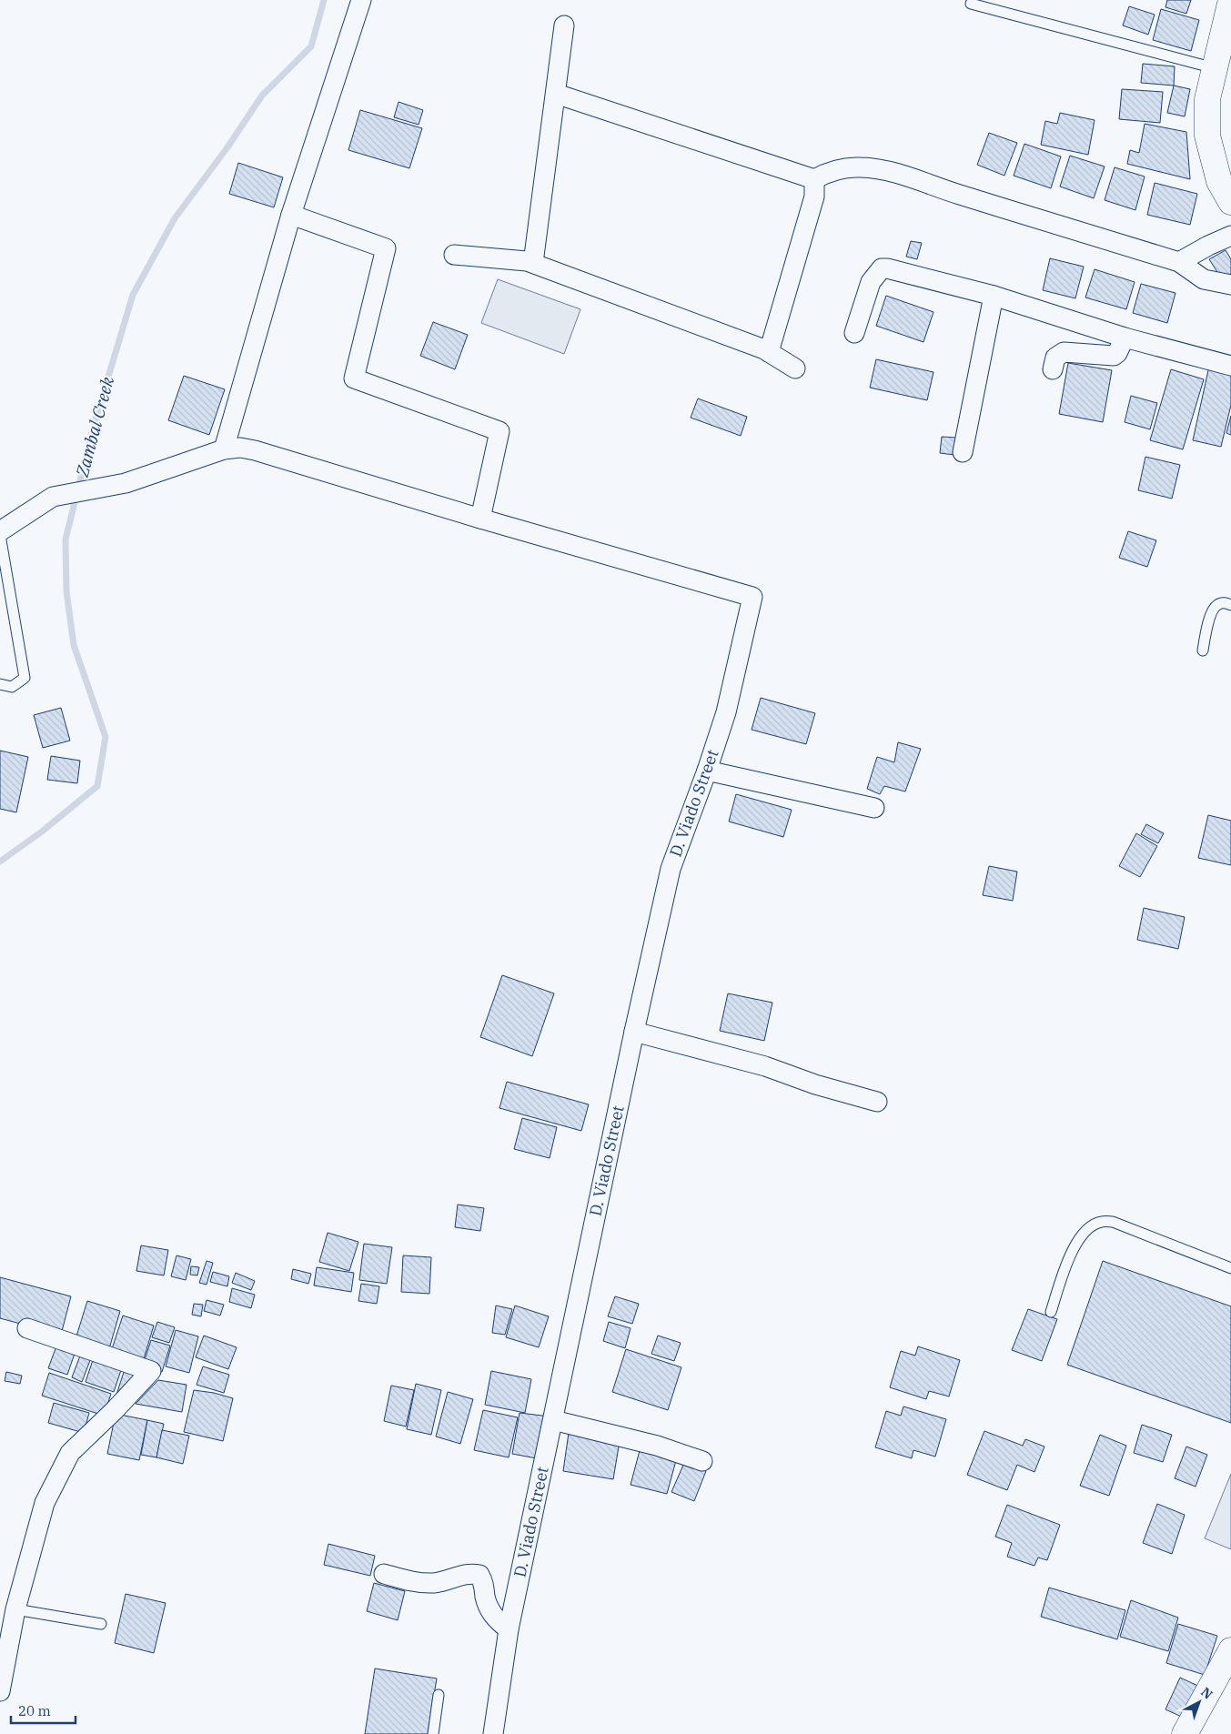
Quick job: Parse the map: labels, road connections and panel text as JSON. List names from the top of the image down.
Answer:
{
  "streets": {
    "street": ["D. Viado Street"]
  },
  "water": ["Zambal Creek"],
  "scale_bar": "20 m",
  "north": "top right"
}
